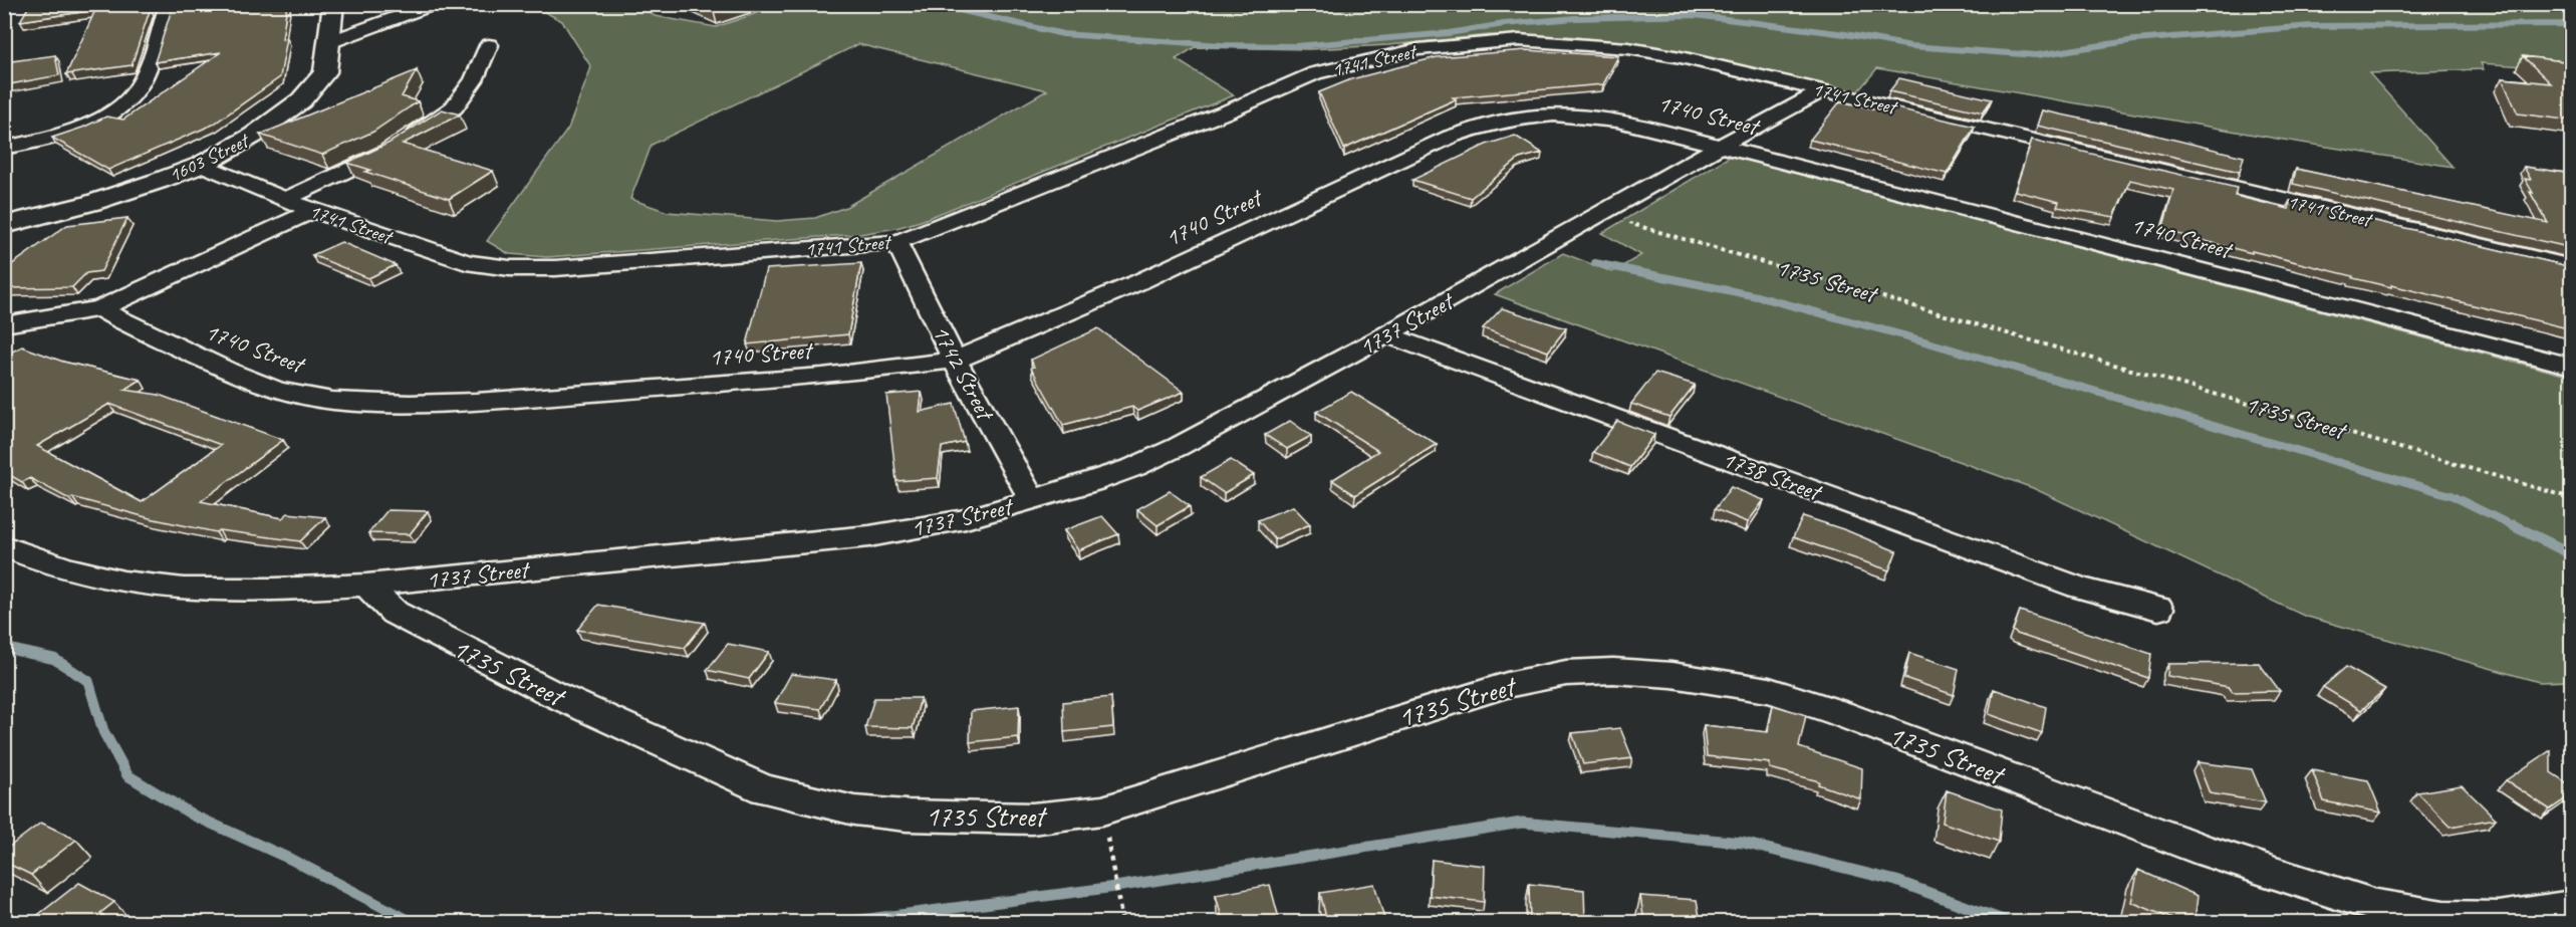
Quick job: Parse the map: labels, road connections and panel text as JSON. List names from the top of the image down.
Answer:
{
  "streets": {
    "street": [
      "1741 Street",
      "1740 Street",
      "1603 Street",
      "1735 Street",
      "1737 Street",
      "1742 Street",
      "1738 Street"
    ]
  },
  "crossings": [
    ["1741 Street", "1603 Street"],
    ["1741 Street", "1737 Street"],
    ["1741 Street", "1742 Street"],
    ["1740 Street", "1737 Street"],
    ["1740 Street", "1742 Street"],
    ["1735 Street", "1737 Street"],
    ["1737 Street", "1742 Street"],
    ["1737 Street", "1738 Street"]
  ]
}
